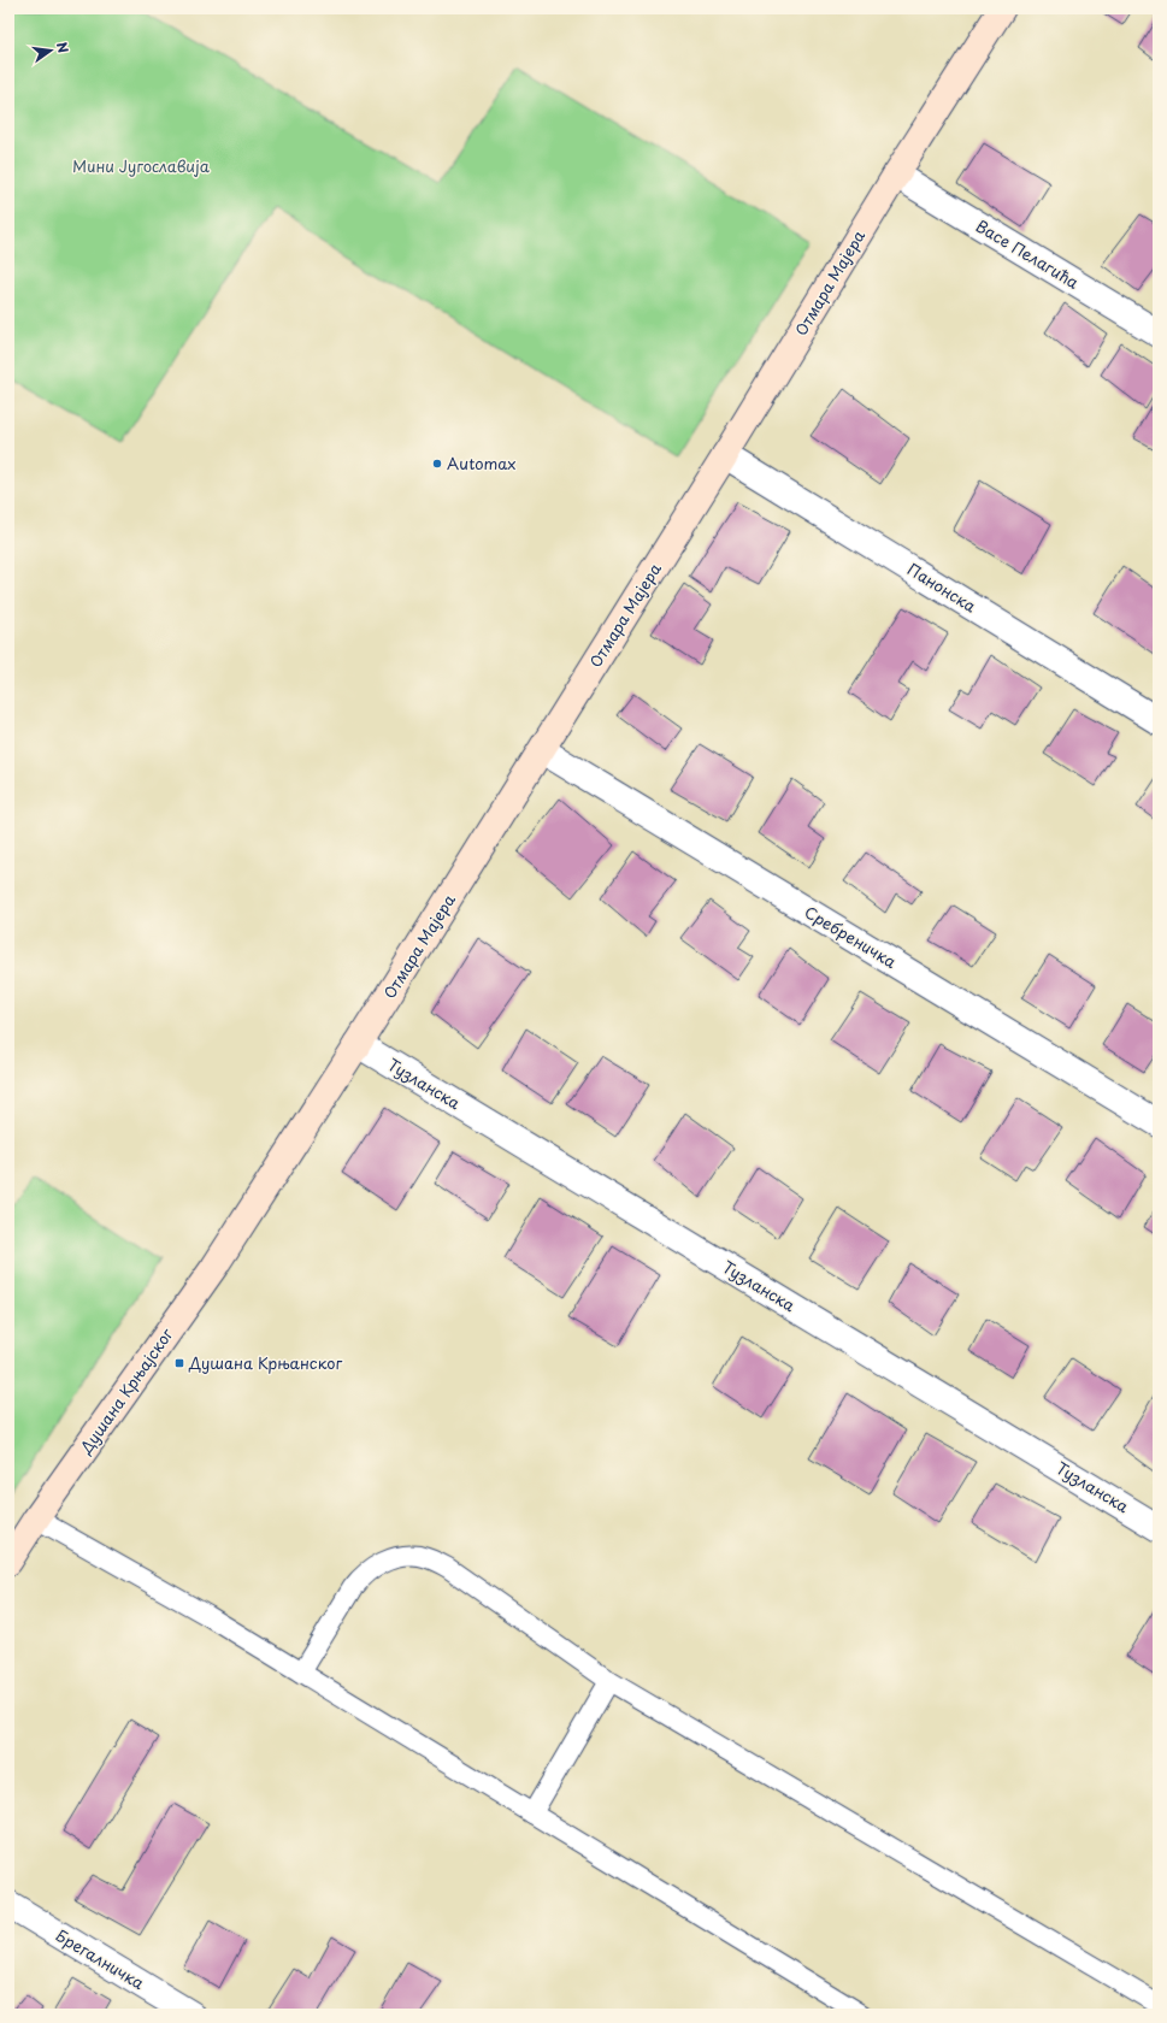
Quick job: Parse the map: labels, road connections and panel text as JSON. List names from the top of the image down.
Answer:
{
  "streets": {
    "street": [
      "Васе Пелагића",
      "Отмара Мајера",
      "Панонска",
      "Сребреничка",
      "Тузланска",
      "Душана Крњајског",
      "Брегалничка"
    ]
  },
  "crossings": [
    ["Васе Пелагића", "Отмара Мајера"],
    ["Отмара Мајера", "Панонска"],
    ["Отмара Мајера", "Сребреничка"],
    ["Отмара Мајера", "Тузланска"],
    ["Отмара Мајера", "Душана Крњајског"]
  ],
  "parks": ["Мини Југославија"],
  "places": {
    "other": ["Automax"],
    "transit": ["Душана Крњанског"]
  },
  "north": "right"
}
